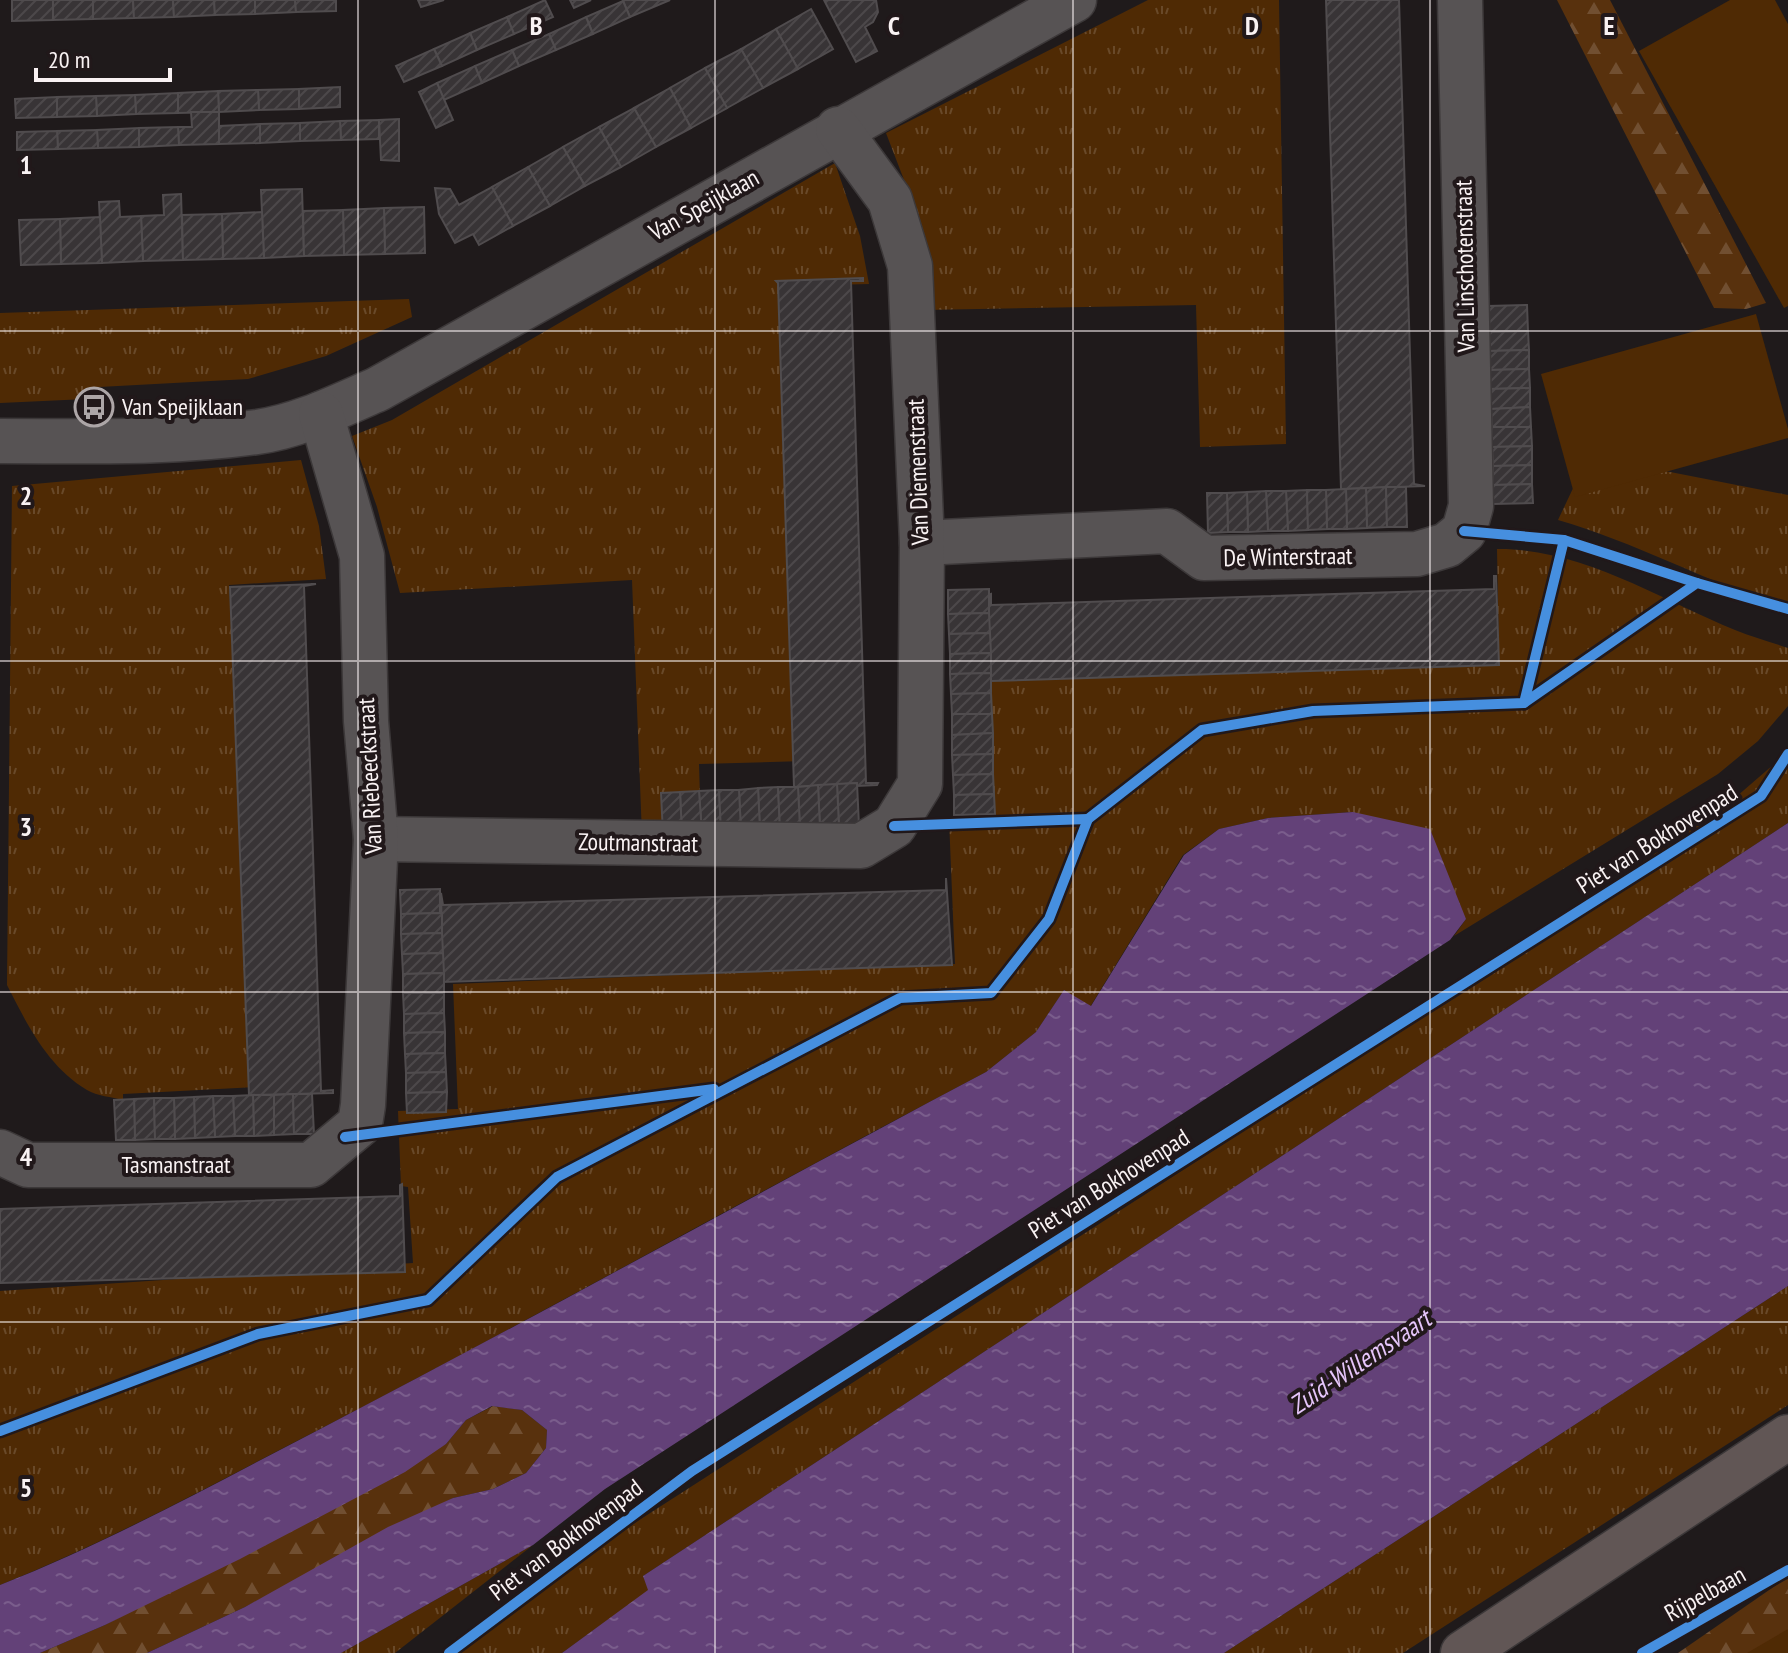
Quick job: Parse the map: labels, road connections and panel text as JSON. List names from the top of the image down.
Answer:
{
  "streets": {
    "street": [
      "Van Speijklaan",
      "Van Linschotenstraat",
      "Van Diemenstraat",
      "De Winterstraat",
      "Van Riebeeckstraat",
      "Zoutmanstraat",
      "Tasmanstraat"
    ],
    "cycle path": ["Piet van Bokhovenpad", "Rijpelbaan"]
  },
  "crossings": [
    ["Van Speijklaan", "Van Diemenstraat"],
    ["Van Speijklaan", "Van Riebeeckstraat"],
    ["Van Linschotenstraat", "De Winterstraat"],
    ["Van Diemenstraat", "De Winterstraat"],
    ["Van Diemenstraat", "Zoutmanstraat"],
    ["Van Riebeeckstraat", "Zoutmanstraat"],
    ["Van Riebeeckstraat", "Tasmanstraat"]
  ],
  "water": ["Zuid-Willemsvaart"],
  "places": {
    "bus stop": ["Van Speijklaan"]
  },
  "scale_bar": "20 m",
  "grid": {
    "columns": [
      "B",
      "C",
      "D",
      "E"
    ],
    "rows": [
      "1",
      "2",
      "3",
      "4",
      "5"
    ]
  }
}
